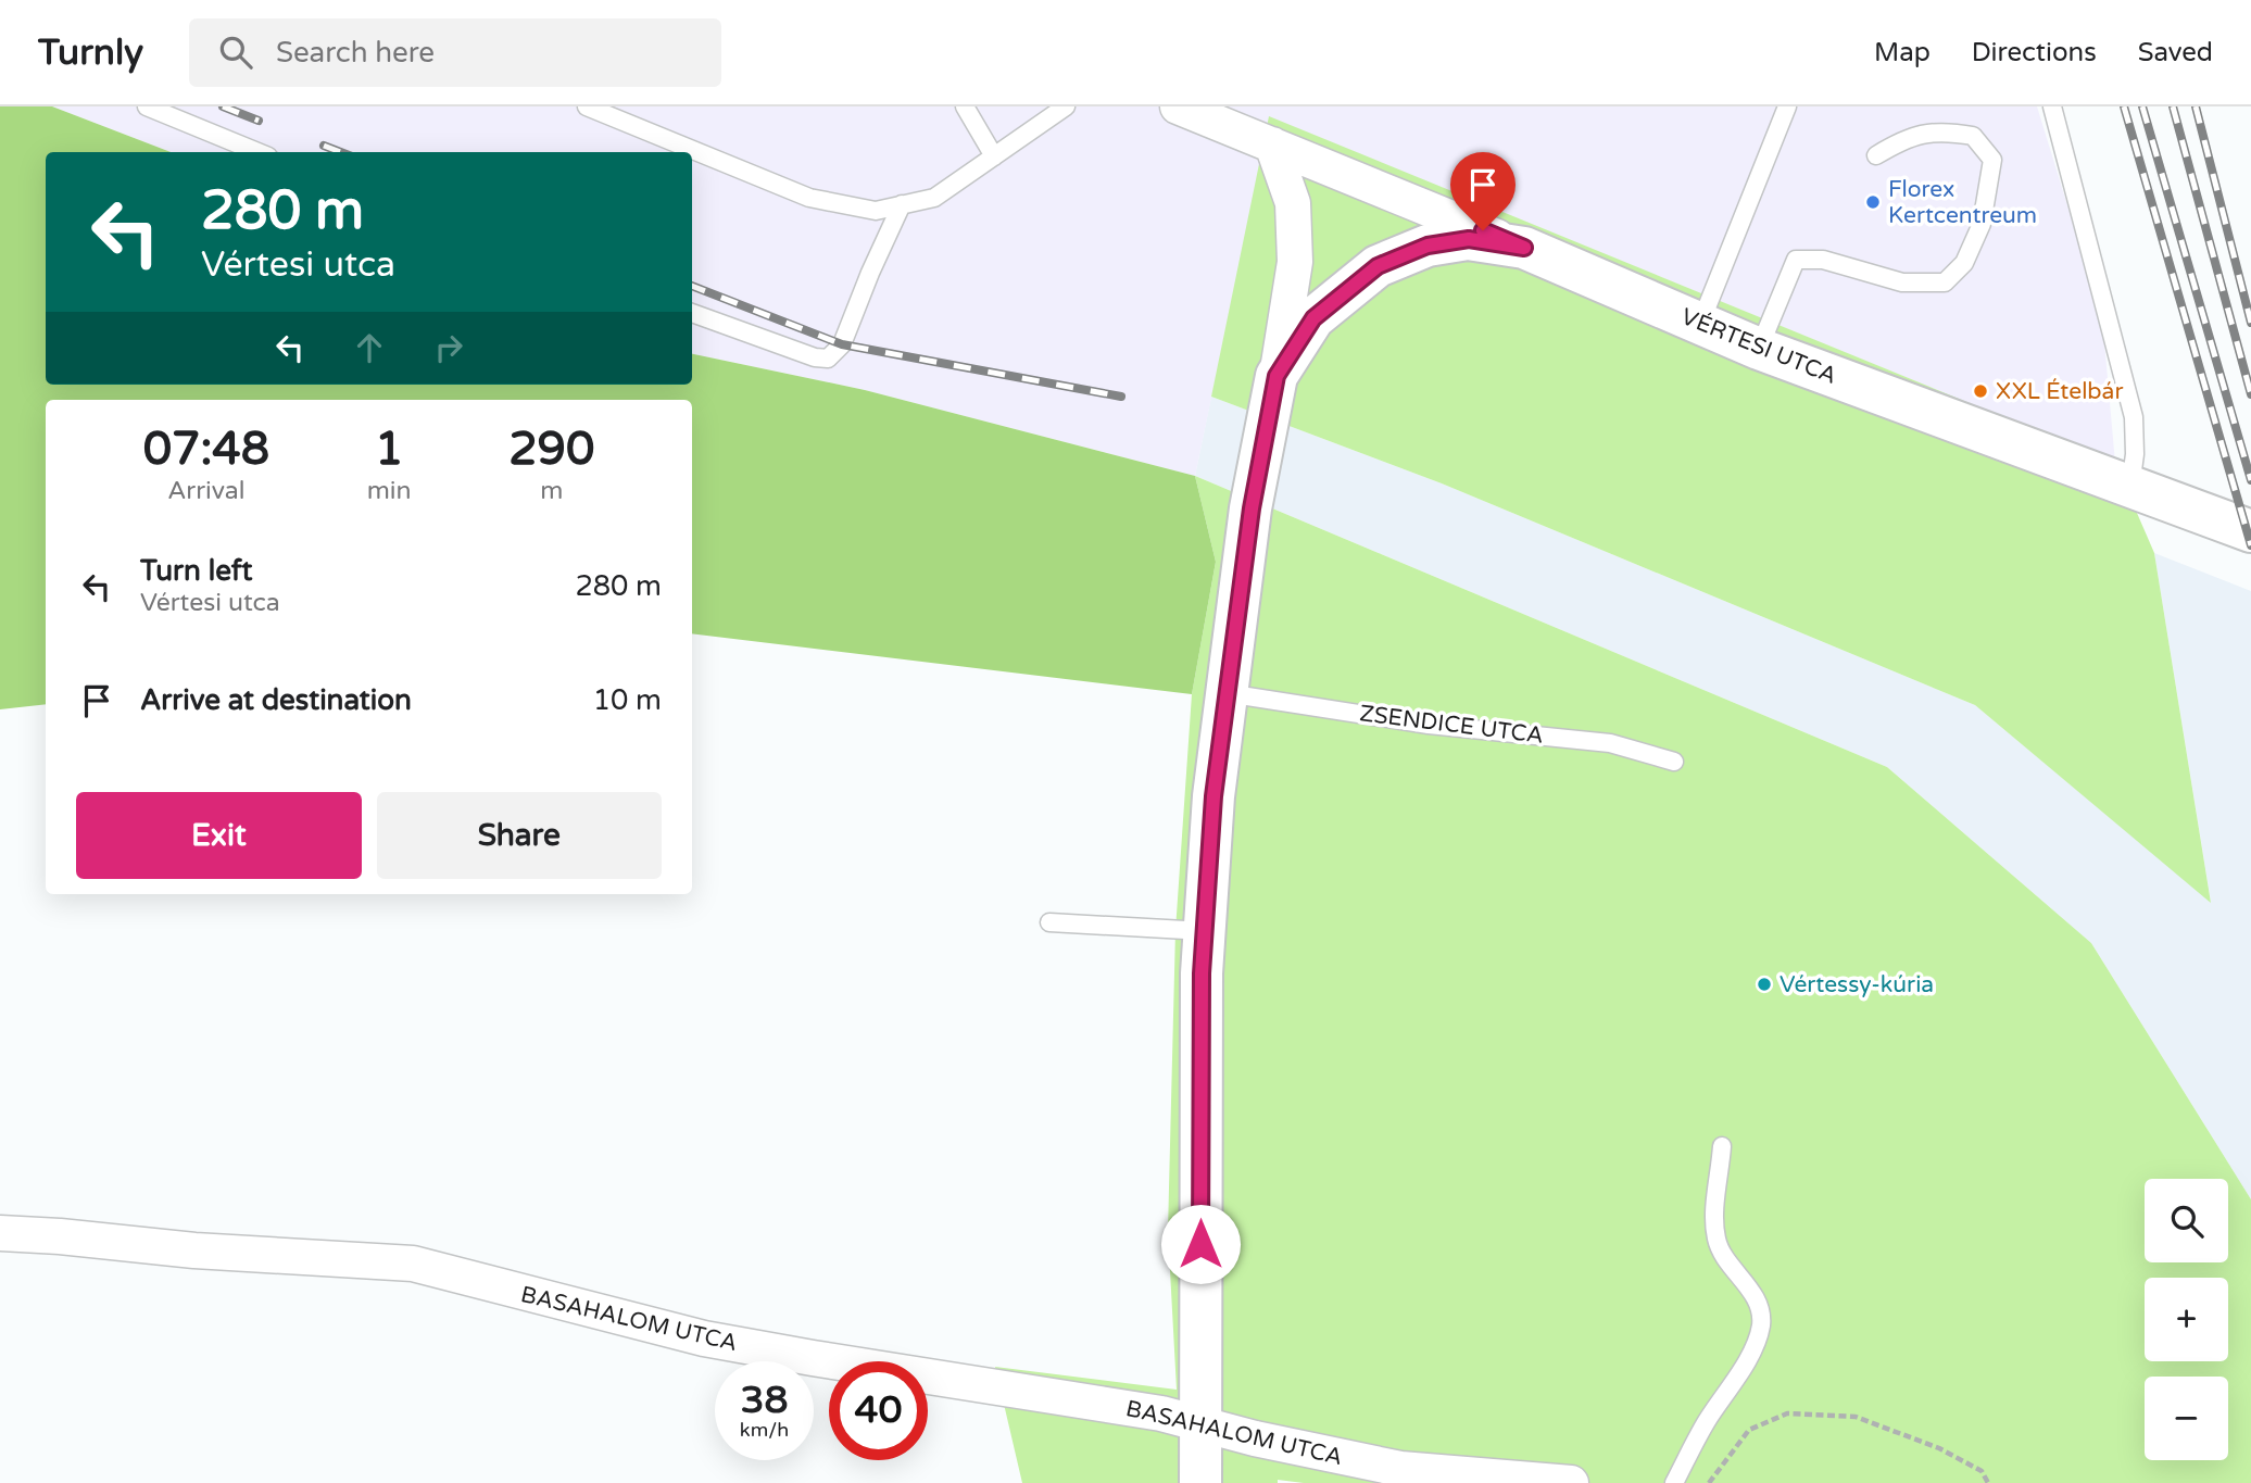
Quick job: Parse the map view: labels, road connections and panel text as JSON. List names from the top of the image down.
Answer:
{
  "streets": {
    "street": ["VÉRTESI UTCA", "BASAHALOM UTCA"],
    "lane": ["ZSENDICE UTCA"]
  },
  "places": ["Florex Kertcentreum", "XXL Ételbár", "Vértessy-kúria"],
  "page": {
    "header": "Turnly",
    "search": "Search here",
    "nav": ["Map", "Directions", "Saved"],
    "turn": ["280 m", "Vértesi utca"],
    "eta": [
      "07:48",
      "Arrival",
      "1",
      "min",
      "290",
      "m"
    ],
    "list": [
      {
        "name": "Turn left",
        "note": "Vértesi utca",
        "value": "280 m"
      },
      {
        "name": "Arrive at destination",
        "value": "10 m"
      }
    ],
    "buttons": ["Exit", "Share"],
    "map_buttons": ["+", "−"],
    "speed": "38 km/h",
    "limit": "40"
  }
}
